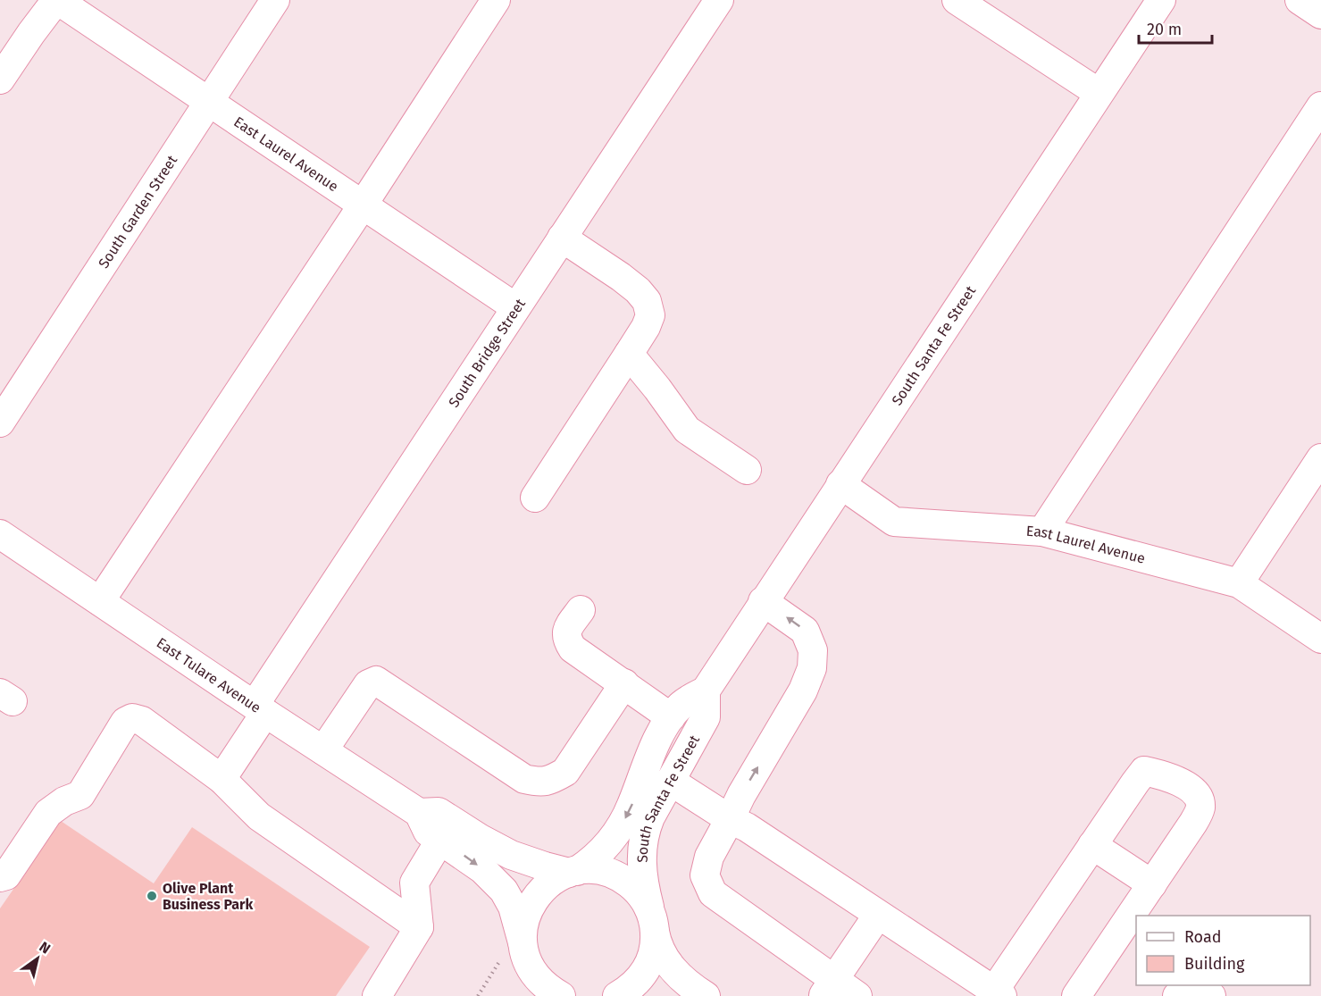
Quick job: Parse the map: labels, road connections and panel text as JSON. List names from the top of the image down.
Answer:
{
  "streets": {
    "street": [
      "East Laurel Avenue",
      "South Garden Street",
      "South Santa Fe Street",
      "South Bridge Street",
      "East Tulare Avenue"
    ]
  },
  "crossings": [
    ["East Laurel Avenue", "South Garden Street"],
    ["East Laurel Avenue", "South Santa Fe Street"],
    ["East Laurel Avenue", "South Bridge Street"],
    ["South Santa Fe Street", "East Tulare Avenue"],
    ["South Bridge Street", "East Tulare Avenue"]
  ],
  "places": ["Olive Plant Business Park"],
  "legend": ["Road", "Building"],
  "scale_bar": "20 m",
  "north": "top right"
}
